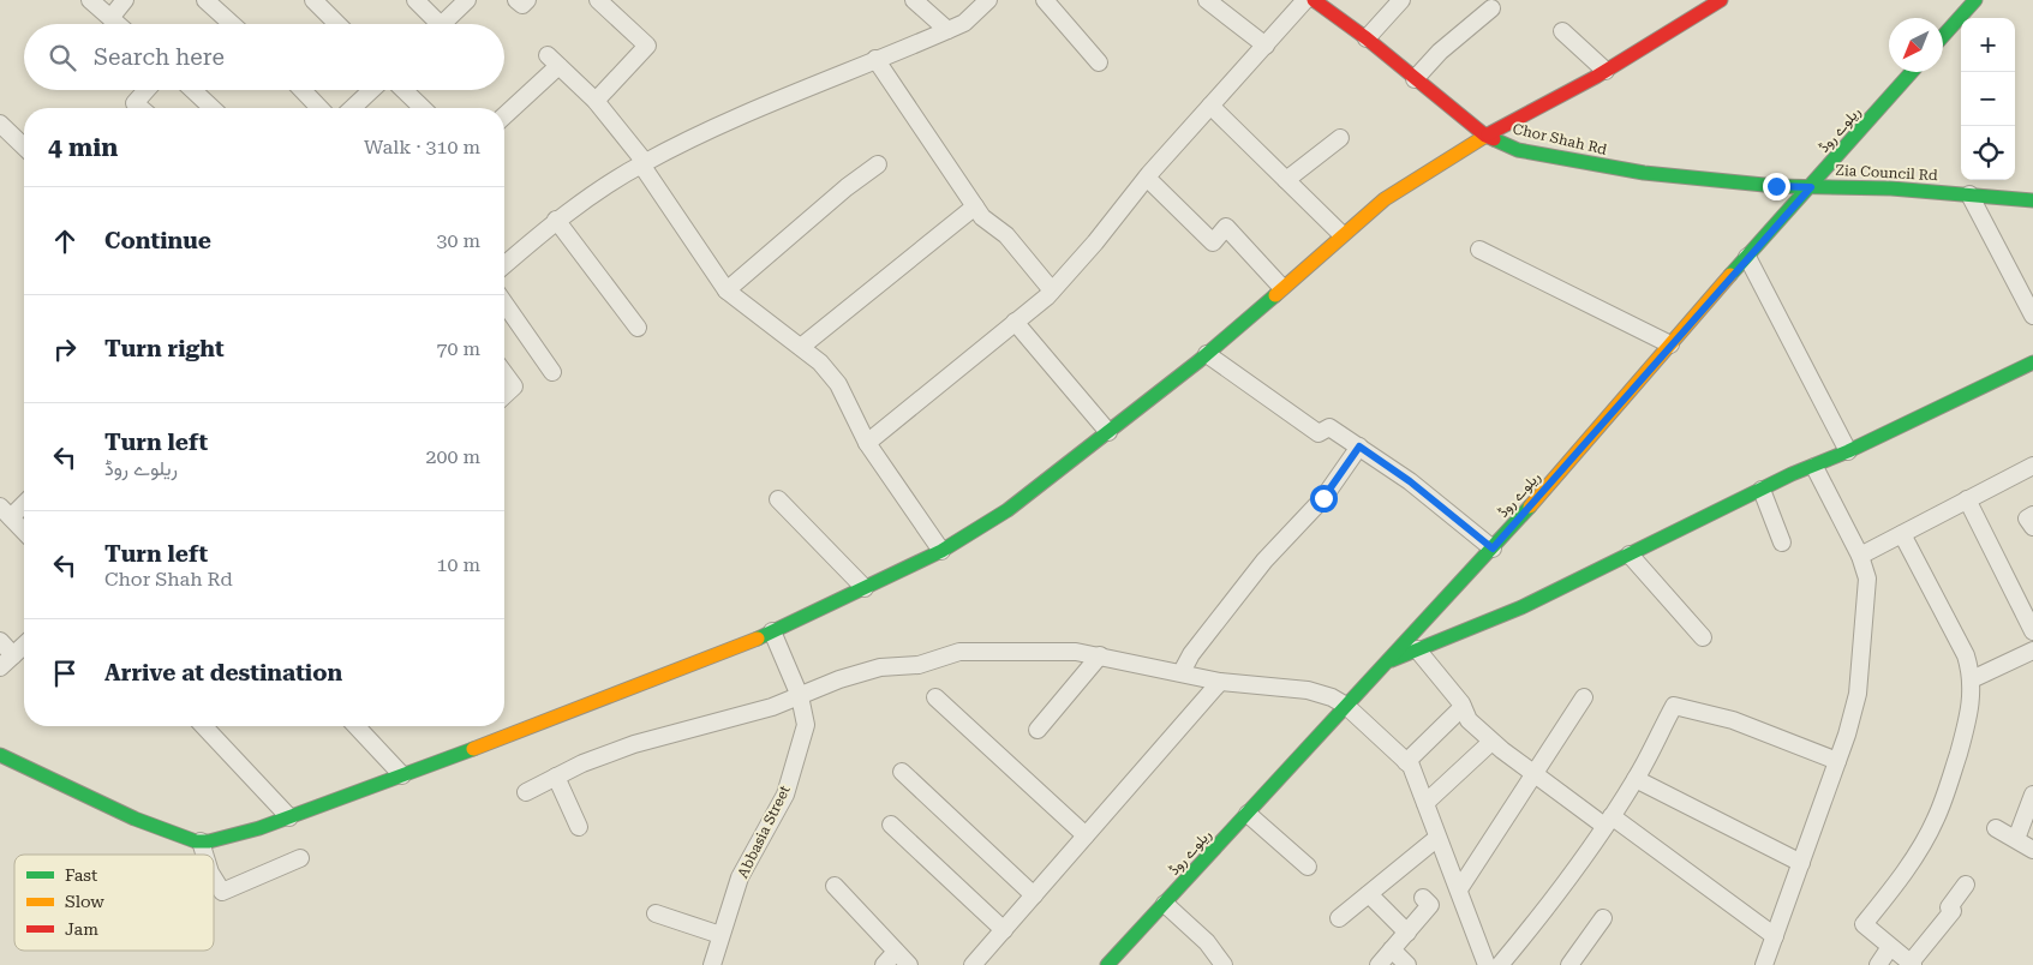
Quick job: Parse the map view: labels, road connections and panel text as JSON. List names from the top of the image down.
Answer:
{
  "streets": {
    "street": [
      "ریلوے روڈ",
      "Chor Shah Rd",
      "Zia Council Rd",
      "Abbasia Street"
    ]
  },
  "crossings": [
    ["ریلوے روڈ", "Chor Shah Rd"],
    ["ریلوے روڈ", "Zia Council Rd"],
    ["Chor Shah Rd", "Zia Council Rd"]
  ],
  "legend": ["Fast", "Slow", "Jam"],
  "north": "bottom left",
  "page": {
    "map_buttons": ["+", "−"],
    "search": "Search here",
    "heading": ["4 min", "Walk · 310 m"],
    "list": [
      ["Continue", "30 m"],
      ["Turn right", "70 m"],
      ["Turn left", "ریلوے روڈ", "200 m"],
      ["Turn left", "Chor Shah Rd", "10 m"],
      "Arrive at destination"
    ]
  }
}
